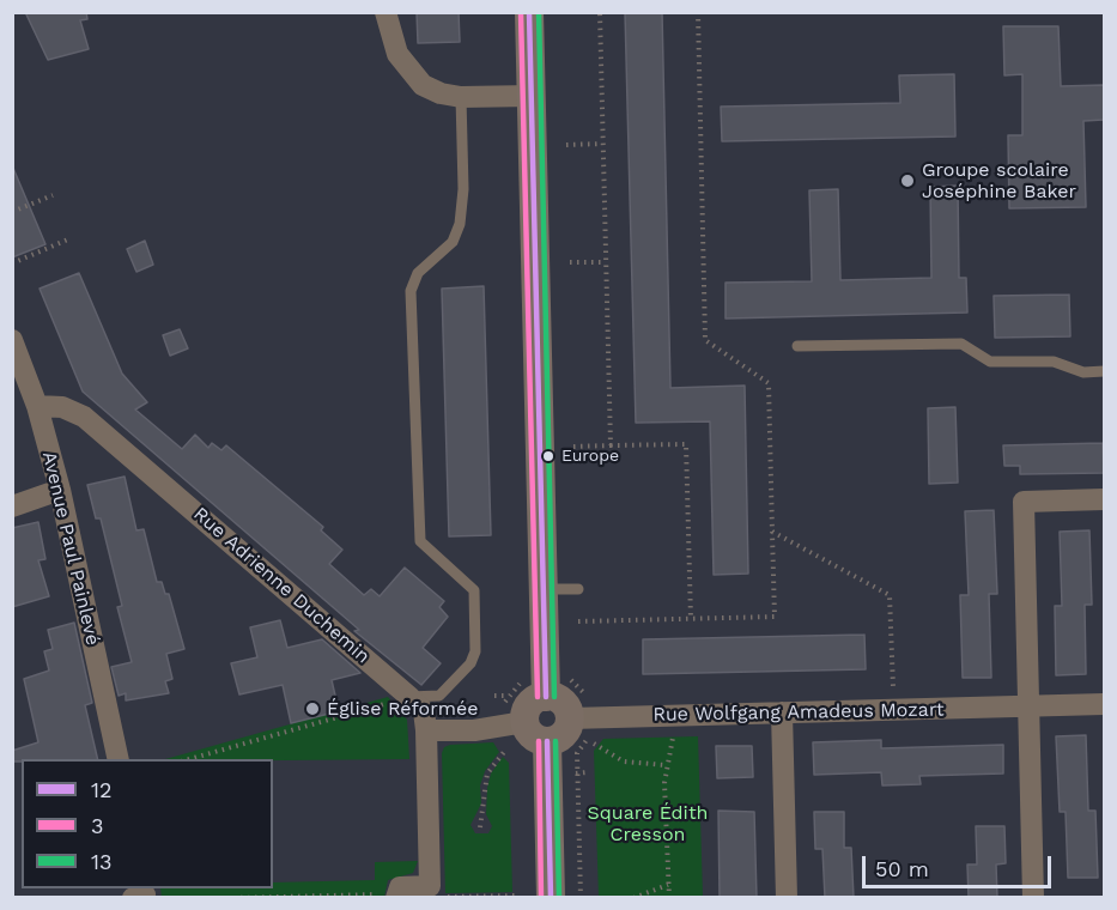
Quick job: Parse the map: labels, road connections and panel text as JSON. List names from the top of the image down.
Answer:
{
  "streets": {
    "street": ["Avenue Paul Painlevé", "Rue Adrienne Duchemin", "Rue Wolfgang Amadeus Mozart"]
  },
  "crossings": [
    ["Avenue Paul Painlevé", "Rue Adrienne Duchemin"]
  ],
  "parks": ["Square Édith Cresson"],
  "places": ["Groupe scolaire Joséphine Baker", "Europe", "Église Réformée"],
  "lines": ["transit line 12", "transit line 3", "transit line 13"],
  "legend": ["12", "3", "13"],
  "scale_bar": "50 m"
}
